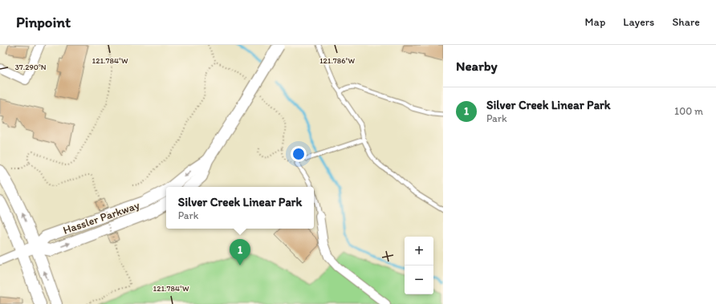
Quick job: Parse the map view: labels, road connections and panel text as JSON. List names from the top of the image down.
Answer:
{
  "streets": {
    "street": ["Hassler Parkway"]
  },
  "page": {
    "header": "Pinpoint",
    "nav": ["Map", "Layers", "Share"],
    "heading": "Nearby",
    "list": [
      {
        "mark": "1",
        "name": "Silver Creek Linear Park",
        "note": "Park",
        "value": "100 m"
      }
    ],
    "popup": ["Silver Creek Linear Park", "Park"],
    "map_buttons": ["+", "−"],
    "pins": "1"
  },
  "coordinates": ["121.784°W", "121.786°W", "37.290°N"]
}
